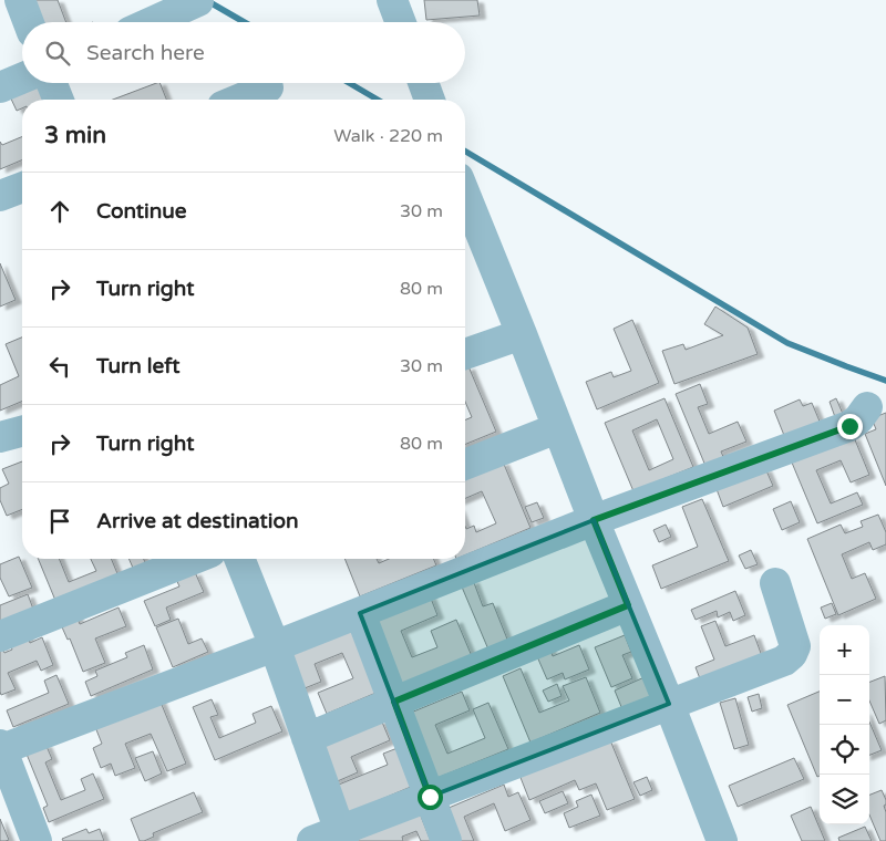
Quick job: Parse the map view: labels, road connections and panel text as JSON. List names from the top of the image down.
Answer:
{
  "page": {
    "search": "Search here",
    "heading": ["3 min", "Walk · 220 m"],
    "list": [
      ["Continue", "30 m"],
      ["Turn right", "80 m"],
      ["Turn left", "30 m"],
      ["Turn right", "80 m"],
      "Arrive at destination"
    ],
    "map_buttons": ["+", "−"]
  }
}
